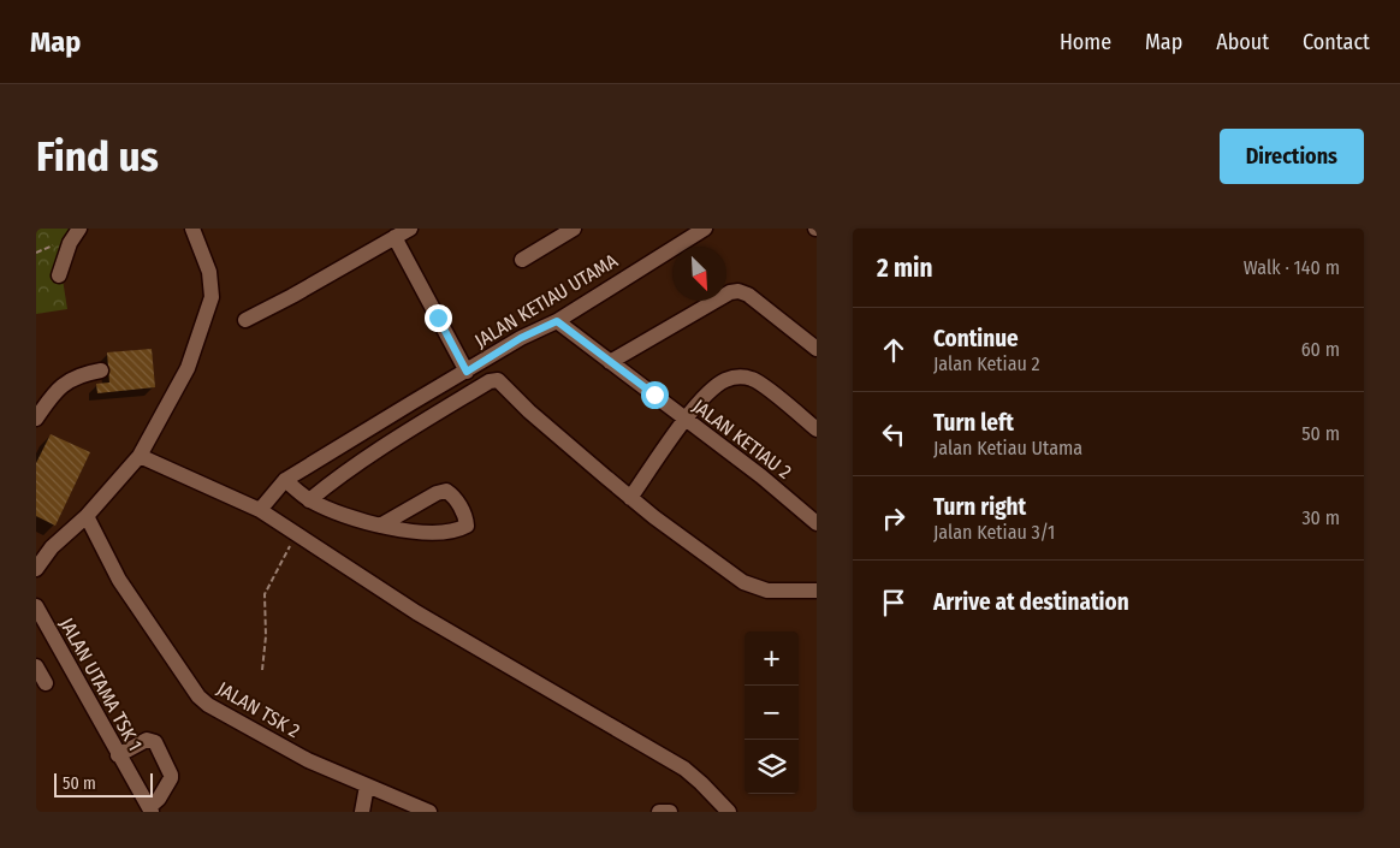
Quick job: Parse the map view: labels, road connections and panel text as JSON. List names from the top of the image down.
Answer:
{
  "streets": {
    "street": [
      "JALAN KETIAU UTAMA",
      "JALAN KETIAU 2",
      "JALAN UTAMA TSK 1",
      "JALAN TSK 2"
    ]
  },
  "crossings": [
    ["JALAN KETIAU UTAMA", "JALAN KETIAU 2"]
  ],
  "scale_bar": "50 m",
  "north": "bottom right",
  "page": {
    "header": "Map",
    "nav": [
      "Home",
      "Map",
      "About",
      "Contact"
    ],
    "buttons": "Directions",
    "title": "Find us",
    "heading": ["2 min", "Walk · 140 m"],
    "list": [
      ["Continue", "Jalan Ketiau 2", "60 m"],
      ["Turn left", "Jalan Ketiau Utama", "50 m"],
      ["Turn right", "Jalan Ketiau 3/1", "30 m"],
      "Arrive at destination"
    ],
    "map_buttons": ["+", "−"],
    "scale": "50 m"
  }
}
